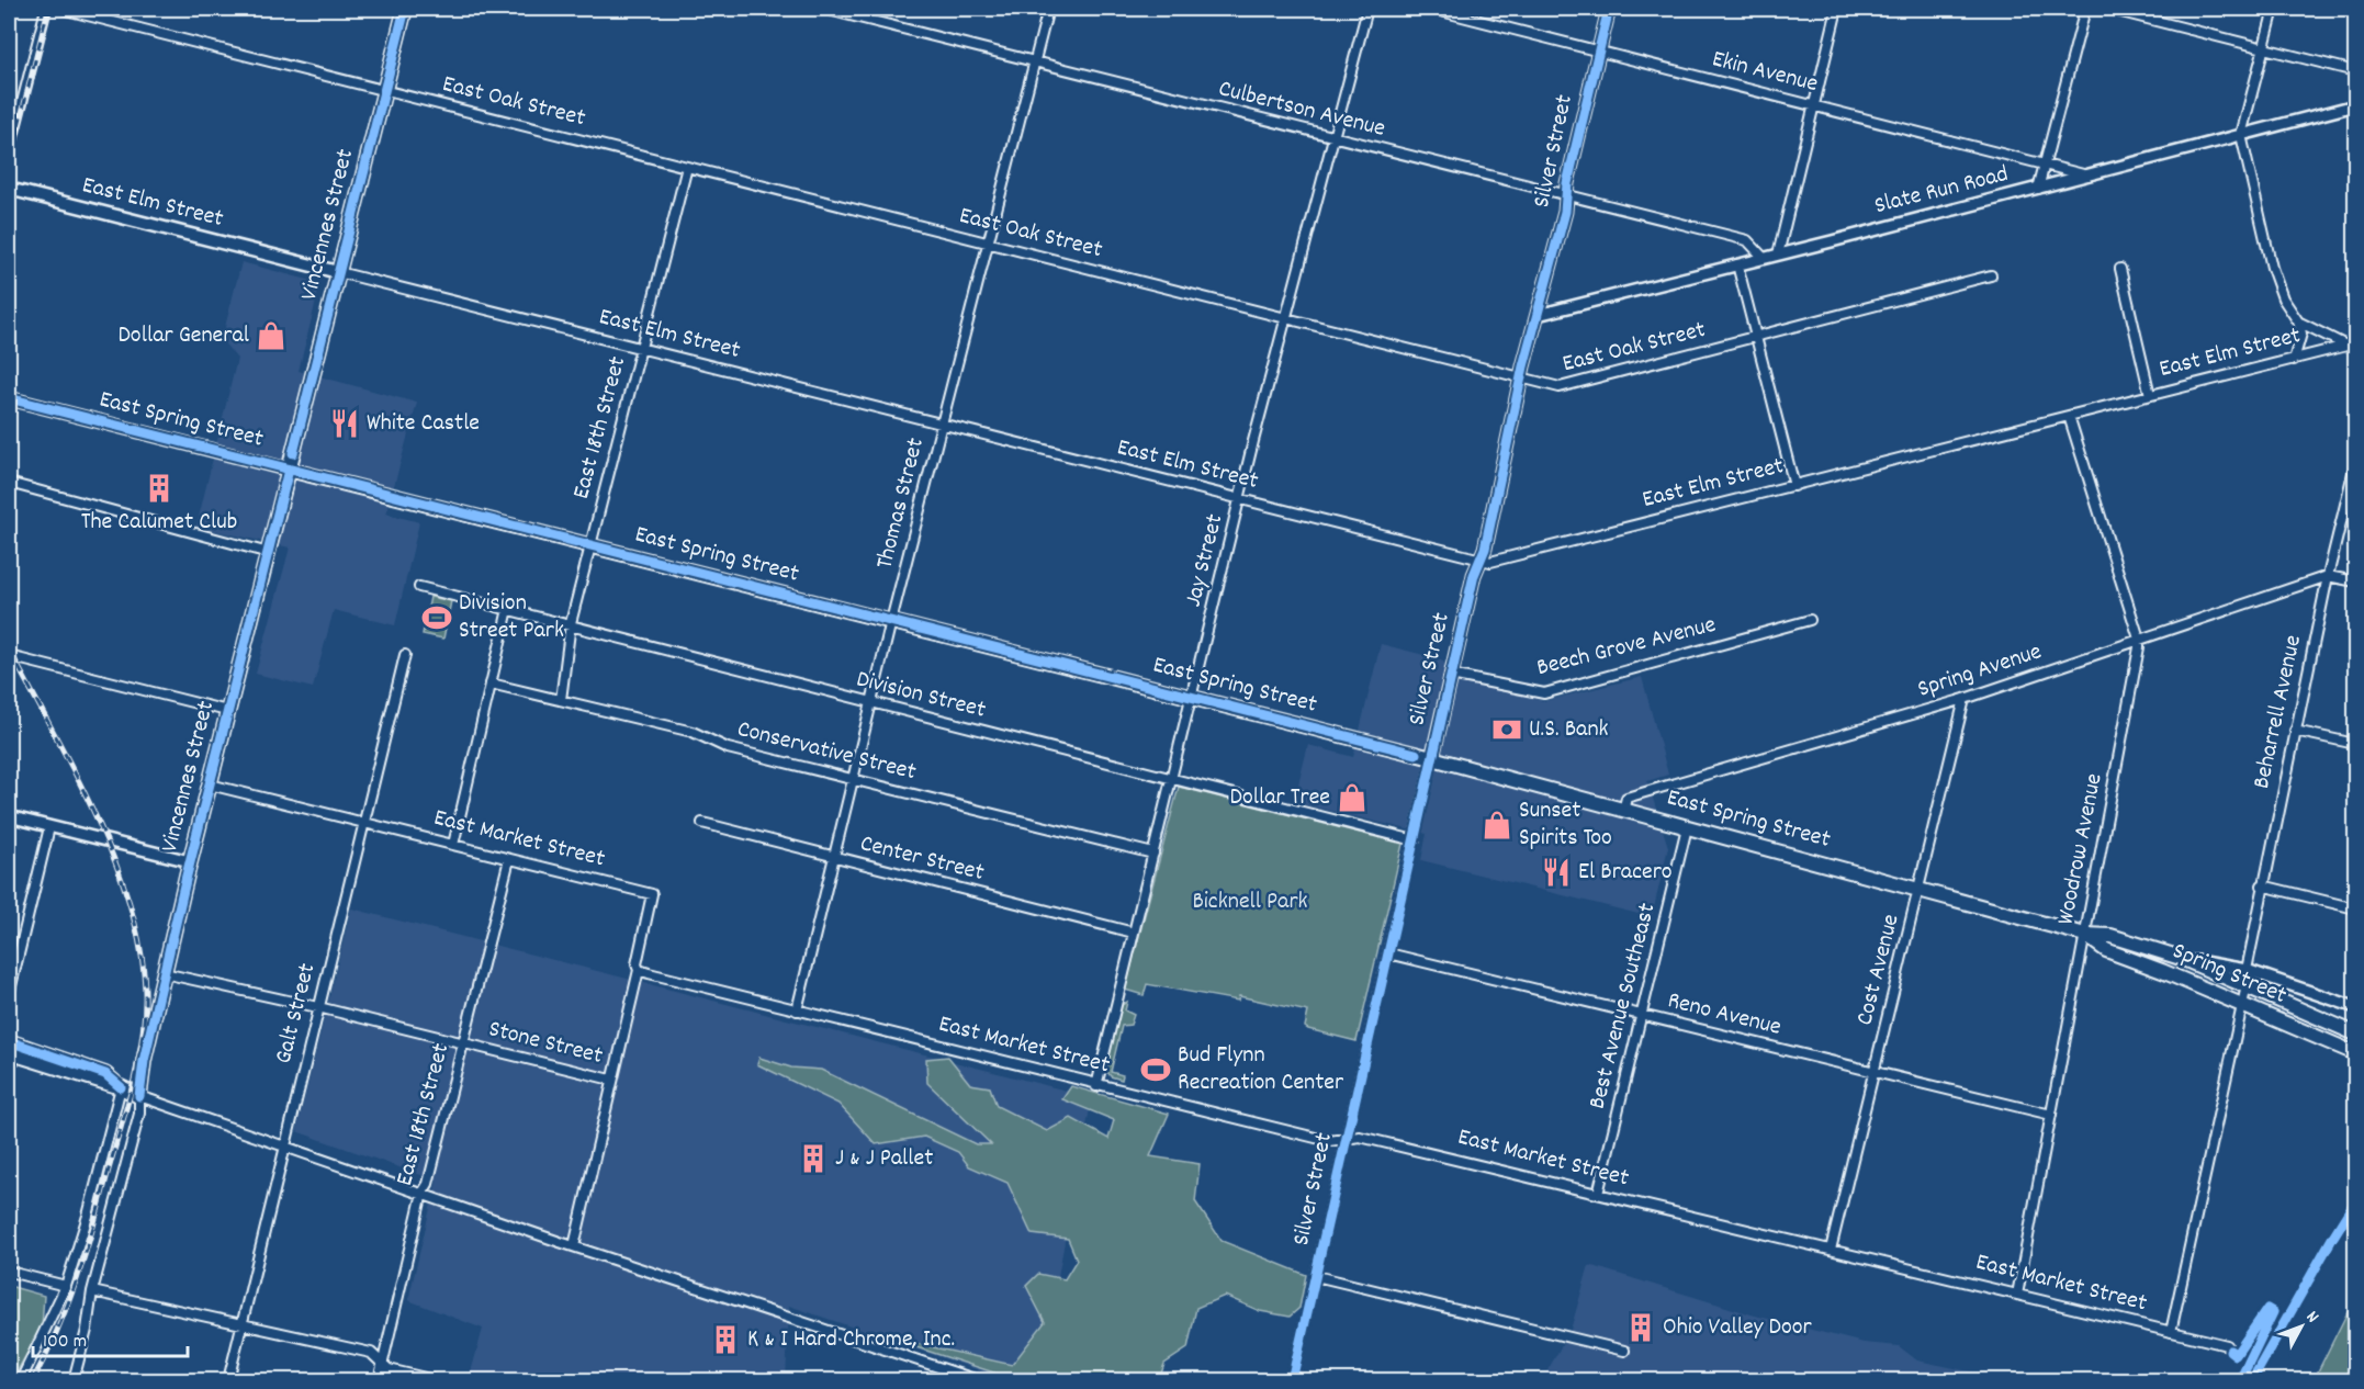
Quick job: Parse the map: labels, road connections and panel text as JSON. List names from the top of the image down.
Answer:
{
  "streets": {
    "main road": [
      "Silver Street",
      "East Elm Street",
      "Vincennes Street",
      "East Spring Street",
      "Spring Street"
    ],
    "street": [
      "Ekin Avenue",
      "East Oak Street",
      "Culbertson Avenue",
      "Slate Run Road",
      "East 18th Street",
      "Thomas Street",
      "Jay Street",
      "Beech Grove Avenue",
      "Spring Avenue",
      "Division Street",
      "Beharrell Avenue",
      "Conservative Street",
      "East Market Street",
      "Woodrow Avenue",
      "Center Street",
      "Cost Avenue",
      "Best Avenue Southeast",
      "Galt Street",
      "Reno Avenue",
      "Stone Street"
    ]
  },
  "crossings": [
    ["Ekin Avenue", "Silver Street"],
    ["Ekin Avenue", "Slate Run Road"],
    ["East Oak Street", "Silver Street"],
    ["East Oak Street", "Vincennes Street"],
    ["East Oak Street", "East 18th Street"],
    ["East Oak Street", "Thomas Street"],
    ["East Oak Street", "Jay Street"],
    ["Culbertson Avenue", "Silver Street"],
    ["Culbertson Avenue", "Slate Run Road"],
    ["Culbertson Avenue", "Thomas Street"],
    ["Culbertson Avenue", "Jay Street"],
    ["Silver Street", "Slate Run Road"],
    ["Silver Street", "East Elm Street"],
    ["Silver Street", "East Spring Street"],
    ["Silver Street", "Beech Grove Avenue"],
    ["Silver Street", "Division Street"],
    ["Silver Street", "East Market Street"],
    ["Silver Street", "Reno Avenue"],
    ["East Elm Street", "Vincennes Street"],
    ["East Elm Street", "East 18th Street"],
    ["East Elm Street", "Thomas Street"],
    ["East Elm Street", "Jay Street"],
    ["East Elm Street", "Woodrow Avenue"],
    ["Vincennes Street", "East Spring Street"],
    ["Vincennes Street", "East Market Street"],
    ["Vincennes Street", "Stone Street"],
    ["East Spring Street", "East 18th Street"],
    ["East Spring Street", "Thomas Street"],
    ["East Spring Street", "Jay Street"],
    ["East Spring Street", "Spring Avenue"],
    ["East Spring Street", "Woodrow Avenue"],
    ["East Spring Street", "Cost Avenue"],
    ["East Spring Street", "Spring Street"],
    ["East Spring Street", "Best Avenue Southeast"],
    ["East 18th Street", "Division Street"],
    ["East 18th Street", "Conservative Street"],
    ["East 18th Street", "East Market Street"],
    ["East 18th Street", "Stone Street"],
    ["Thomas Street", "Division Street"],
    ["Thomas Street", "Conservative Street"],
    ["Thomas Street", "East Market Street"],
    ["Thomas Street", "Center Street"],
    ["Jay Street", "Division Street"],
    ["Jay Street", "Conservative Street"],
    ["Jay Street", "East Market Street"],
    ["Jay Street", "Center Street"],
    ["Spring Avenue", "Beharrell Avenue"],
    ["Spring Avenue", "Woodrow Avenue"],
    ["Spring Avenue", "Cost Avenue"],
    ["East Market Street", "Woodrow Avenue"],
    ["East Market Street", "Cost Avenue"],
    ["East Market Street", "Best Avenue Southeast"],
    ["East Market Street", "Galt Street"],
    ["Woodrow Avenue", "Spring Street"],
    ["Woodrow Avenue", "Reno Avenue"],
    ["Cost Avenue", "Reno Avenue"],
    ["Best Avenue Southeast", "Reno Avenue"],
    ["Galt Street", "Stone Street"]
  ],
  "parks": ["Bicknell Park"],
  "places": {
    "shop": ["Dollar General", "Dollar Tree", "Sunset Spirits Too"],
    "restaurant": ["White Castle", "El Bracero"],
    "building": [
      "The Calumet Club",
      "J & J Pallet",
      "Ohio Valley Door",
      "K & I Hard Chrome, Inc."
    ],
    "sports": ["Division Street Park", "Bud Flynn Recreation Center"],
    "bank": ["U.S. Bank"]
  },
  "scale_bar": "100 m",
  "north": "top right"
}
